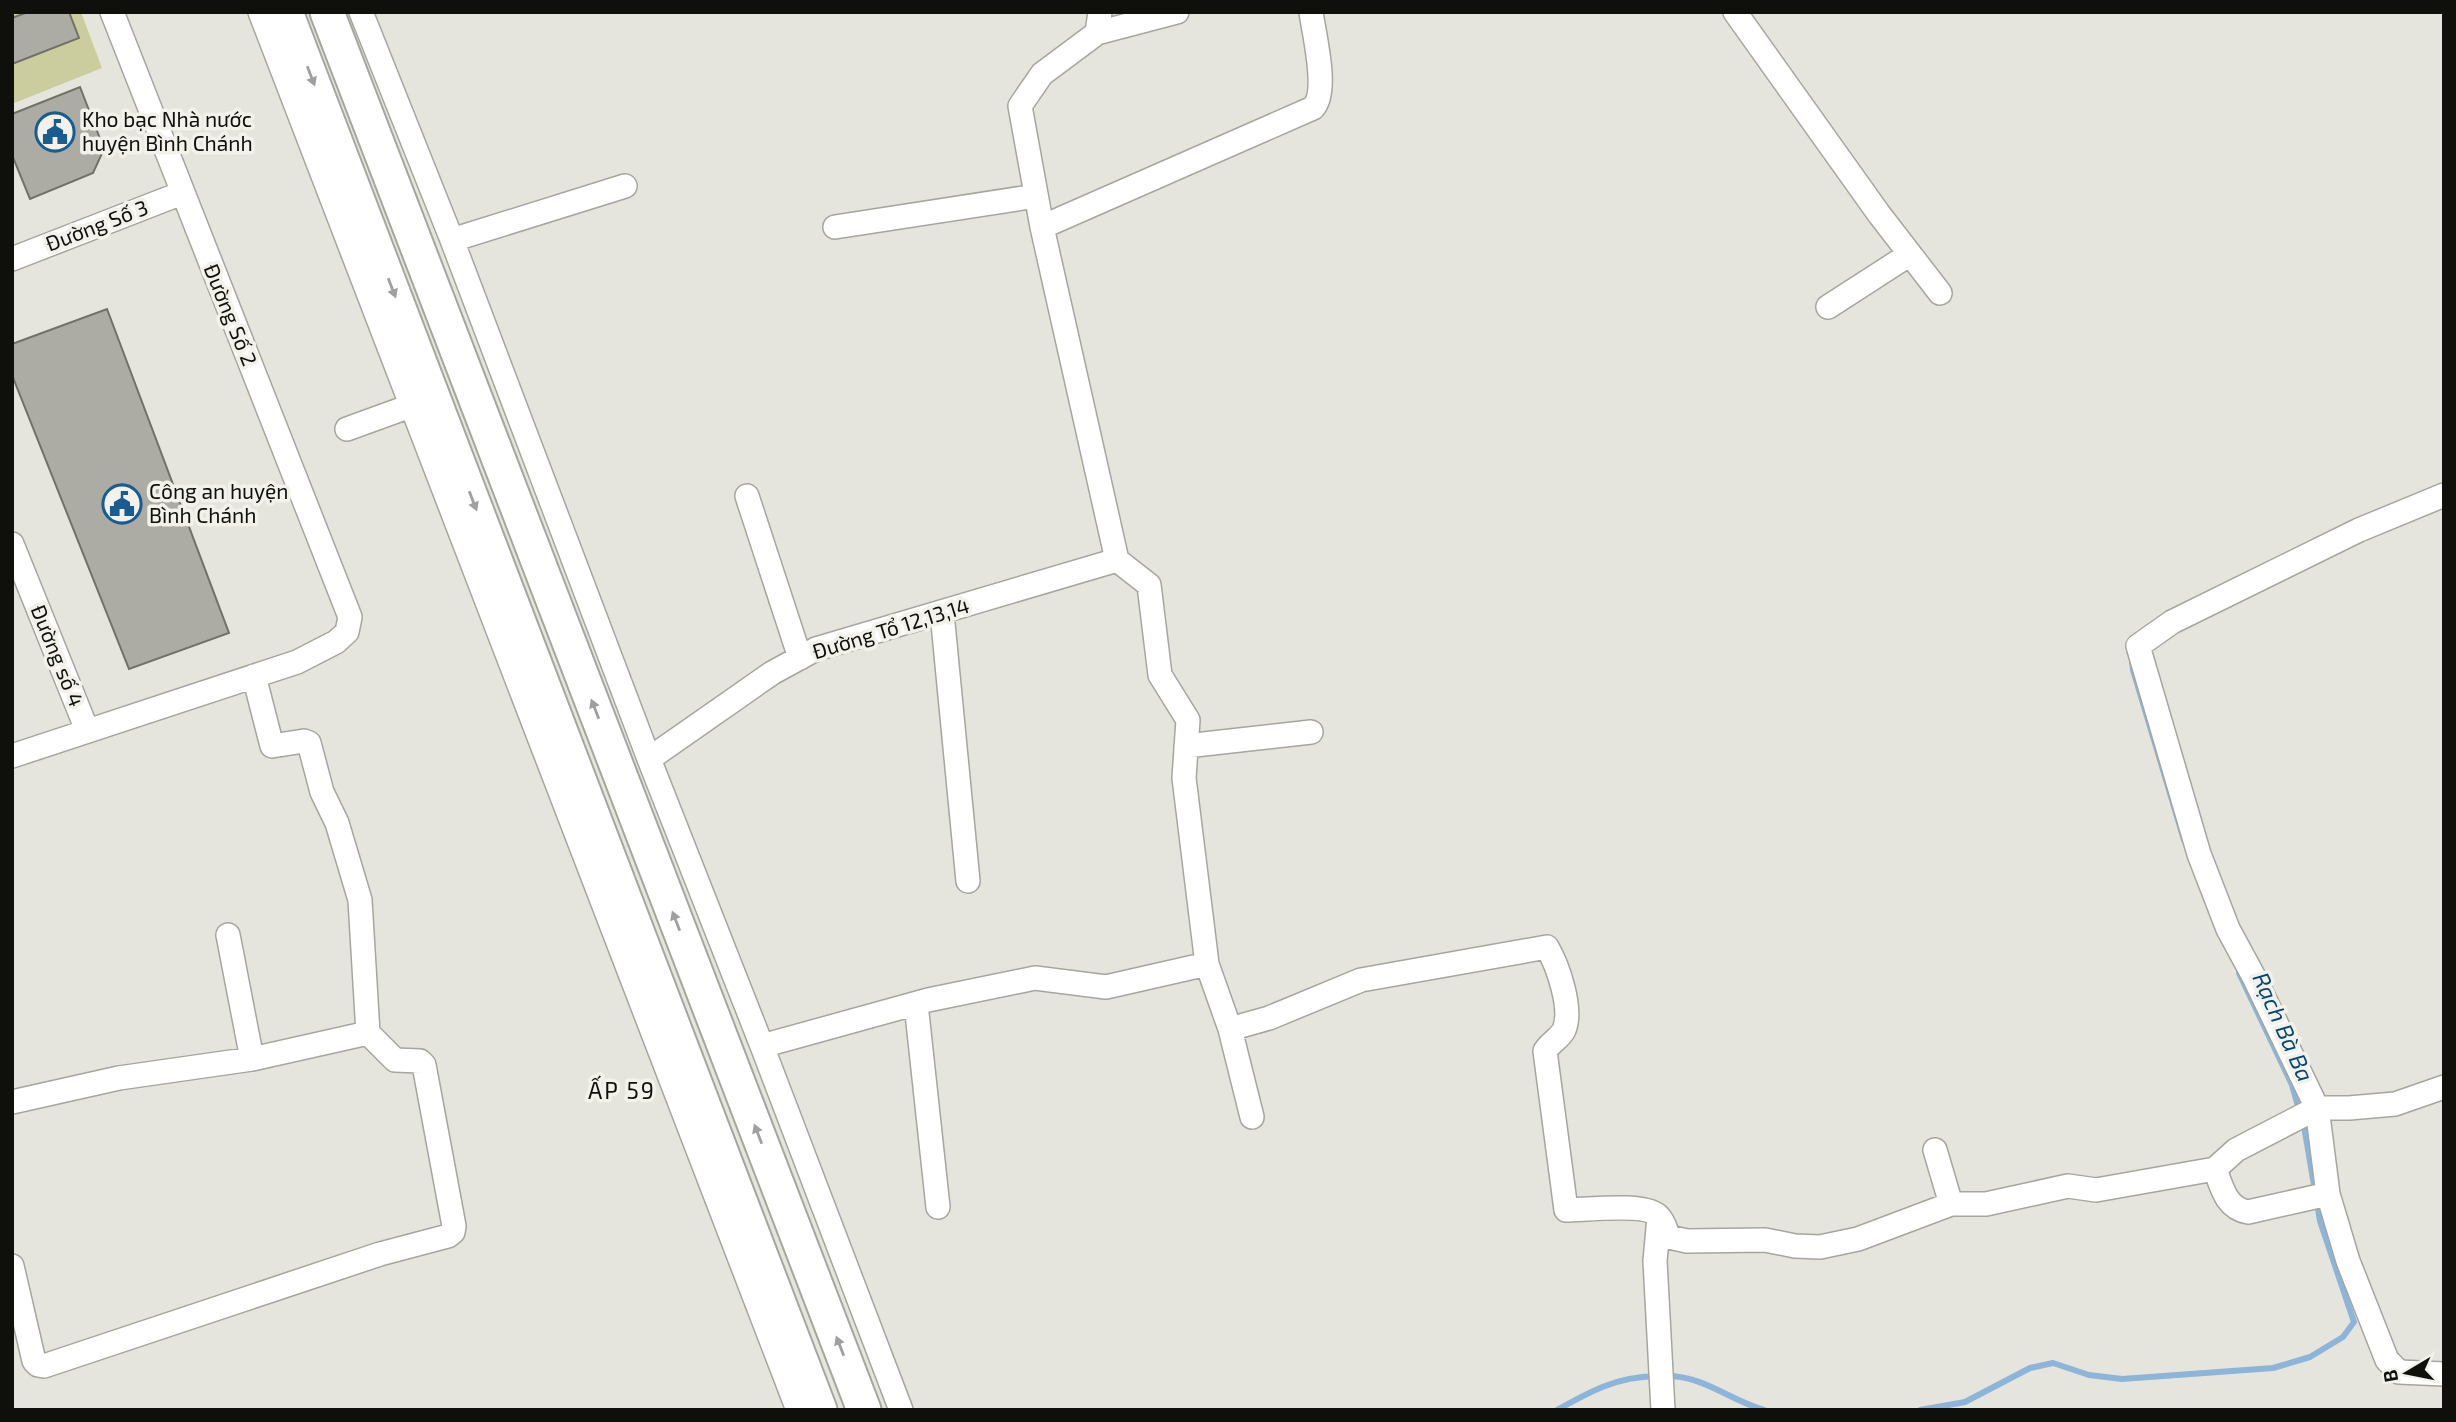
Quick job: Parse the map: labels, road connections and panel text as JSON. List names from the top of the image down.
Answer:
{
  "streets": {
    "street": [
      "Đường Số 3",
      "Đường Số 2",
      "Đường Tổ 12,13,14",
      "Đường số 4"
    ]
  },
  "crossings": [
    ["Đường Số 3", "Đường Số 2"]
  ],
  "districts": ["ẤP 59"],
  "water": ["Rạch Bà Ba"],
  "places": {
    "public building": ["Kho bạc Nhà nước huyện Bình Chánh", "Công an huyện Bình Chánh"]
  },
  "north": "left"
}
